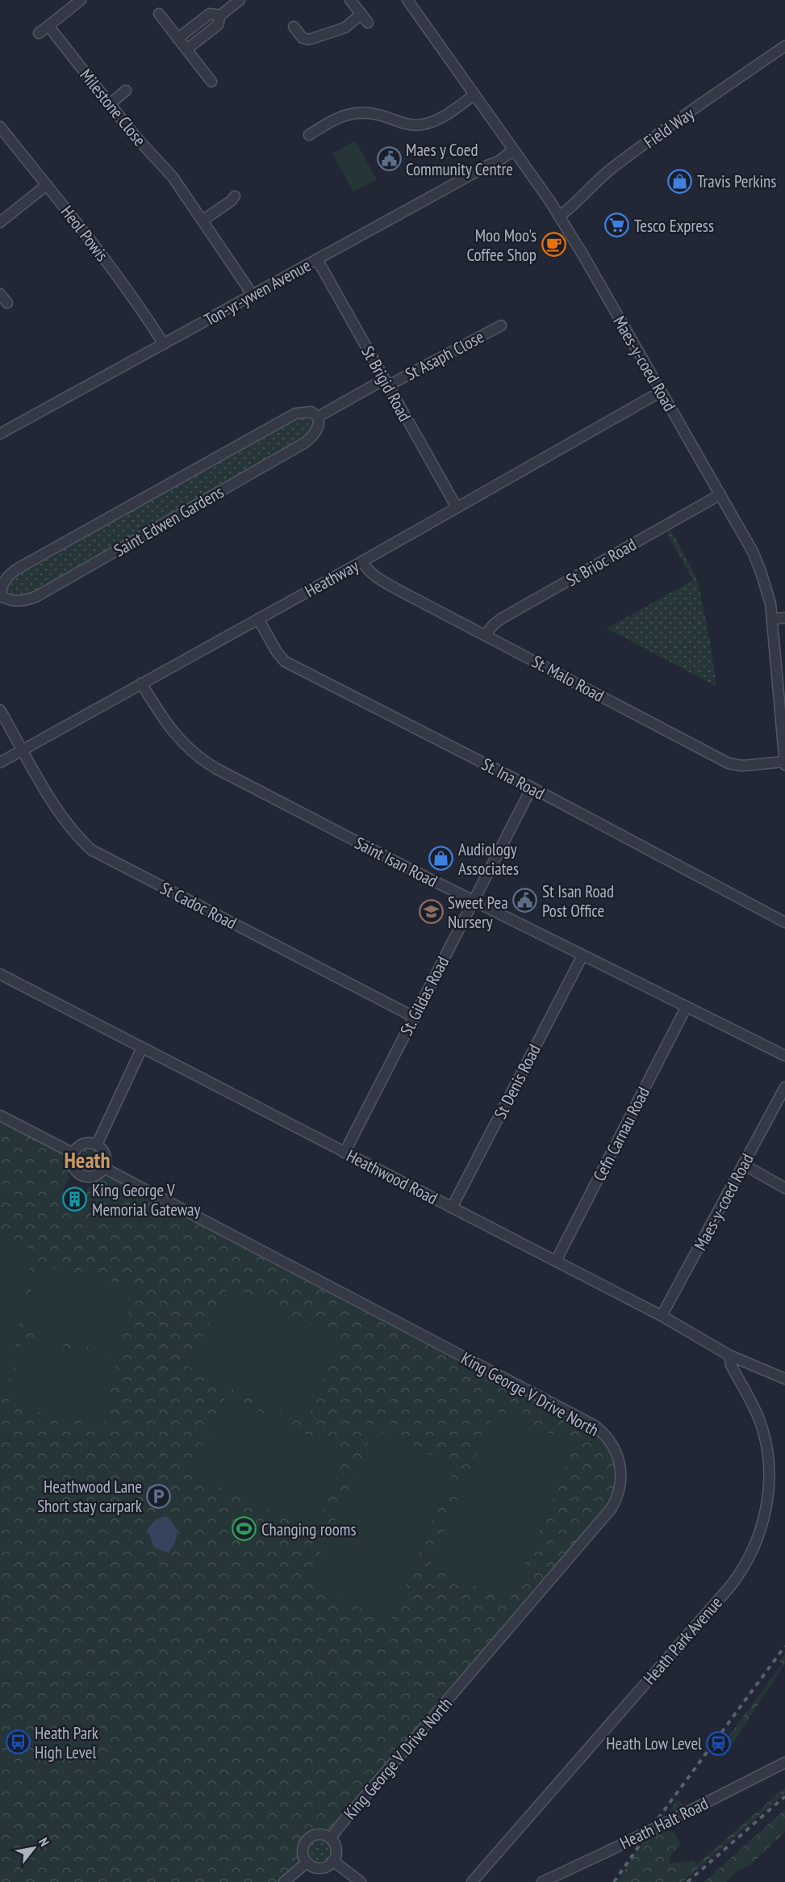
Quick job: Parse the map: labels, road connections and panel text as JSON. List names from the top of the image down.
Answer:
{
  "streets": {
    "street": [
      "Milestone Close",
      "Field Way",
      "Heol Powis",
      "Ton-yr-ywen Avenue",
      "St Asaph Close",
      "Maes-y-coed Road",
      "St Brigid Road",
      "Saint Edwen Gardens",
      "St Brioc Road",
      "Heathway",
      "St. Malo Road",
      "St. Ina Road",
      "Saint Isan Road",
      "St Cadoc Road",
      "St. Gildas Road",
      "St Denis Road",
      "Cefn Carnau Road",
      "Heathwood Road",
      "King George V Drive North",
      "Heath Park Avenue",
      "Heath Halt Road"
    ]
  },
  "crossings": [
    ["Milestone Close", "Ton-yr-ywen Avenue"],
    ["Field Way", "Maes-y-coed Road"],
    ["Heol Powis", "Ton-yr-ywen Avenue"],
    ["Ton-yr-ywen Avenue", "Maes-y-coed Road"],
    ["Ton-yr-ywen Avenue", "St Brigid Road"],
    ["St Asaph Close", "St Brigid Road"],
    ["Maes-y-coed Road", "St Brioc Road"],
    ["Maes-y-coed Road", "Heathway"],
    ["Maes-y-coed Road", "St. Malo Road"],
    ["Maes-y-coed Road", "Heathwood Road"],
    ["St Brigid Road", "Heathway"],
    ["St Brioc Road", "St. Malo Road"],
    ["Heathway", "St. Malo Road"],
    ["Heathway", "St. Ina Road"],
    ["Heathway", "Saint Isan Road"],
    ["Heathway", "St Cadoc Road"],
    ["St. Ina Road", "St. Gildas Road"],
    ["Saint Isan Road", "St. Gildas Road"],
    ["Saint Isan Road", "St Denis Road"],
    ["Saint Isan Road", "Cefn Carnau Road"],
    ["St Cadoc Road", "St. Gildas Road"],
    ["St. Gildas Road", "Heathwood Road"],
    ["St Denis Road", "Heathwood Road"],
    ["Cefn Carnau Road", "Heathwood Road"],
    ["Heathwood Road", "Heath Park Avenue"]
  ],
  "districts": ["Heath"],
  "places": {
    "public building": ["Maes y Coed Community Centre", "St Isan Road Post Office"],
    "shop": ["Travis Perkins", "Audiology Associates"],
    "supermarket": ["Tesco Express"],
    "cafe": ["Moo Moo's Coffee Shop"],
    "school or university": ["Sweet Pea Nursery"],
    "building": ["King George V Memorial Gateway"],
    "parking": ["Heathwood Lane Short stay carpark"],
    "sports": ["Changing rooms"],
    "bus stop": ["Heath Park High Level"],
    "station": ["Heath Low Level"]
  },
  "north": "top right"
}
